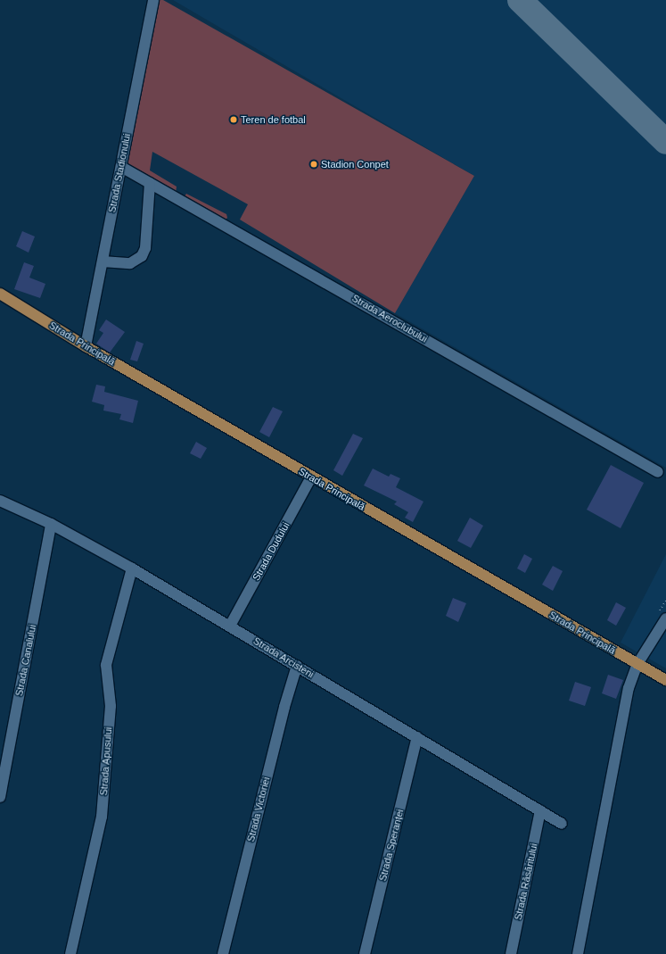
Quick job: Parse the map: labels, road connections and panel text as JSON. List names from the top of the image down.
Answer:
{
  "streets": {
    "main road": ["Strada Principală"],
    "street": [
      "Strada Stadionului",
      "Strada Aeroclubului",
      "Strada Dudului",
      "Strada Arcisteni",
      "Strada Canalului",
      "Strada Apusului",
      "Strada Victoriei",
      "Strada Speranței",
      "Strada Răsăritului"
    ]
  },
  "crossings": [
    ["Strada Stadionului", "Strada Aeroclubului"],
    ["Strada Stadionului", "Strada Principală"],
    ["Strada Principală", "Strada Dudului"],
    ["Strada Dudului", "Strada Arcisteni"],
    ["Strada Arcisteni", "Strada Canalului"],
    ["Strada Arcisteni", "Strada Apusului"],
    ["Strada Arcisteni", "Strada Victoriei"],
    ["Strada Arcisteni", "Strada Speranței"],
    ["Strada Arcisteni", "Strada Răsăritului"]
  ],
  "places": ["Teren de fotbal", "Stadion Conpet"]
}
